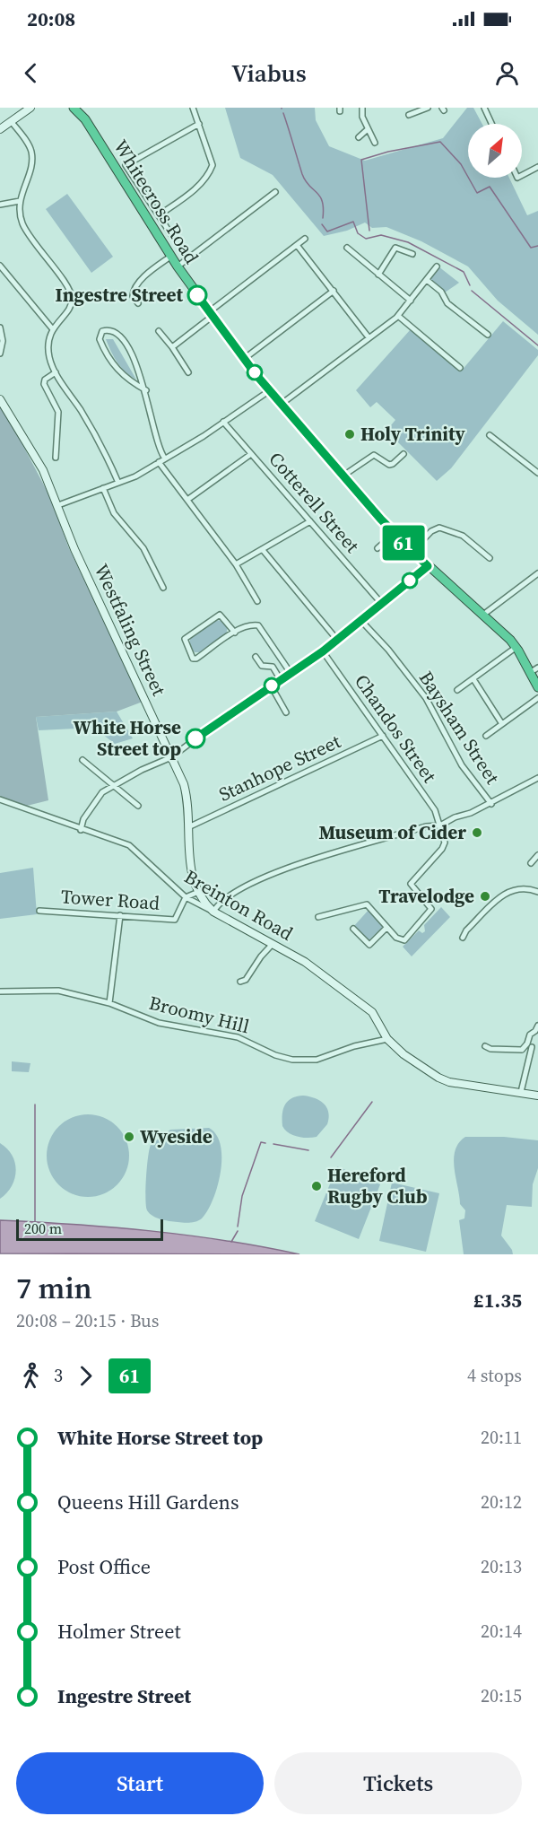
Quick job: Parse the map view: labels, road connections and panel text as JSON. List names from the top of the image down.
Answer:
{
  "streets": {
    "highway": ["Whitecross Road"],
    "street": [
      "Cotterell Street",
      "Westfaling Street",
      "Baysham Street",
      "Chandos Street",
      "Stanhope Street",
      "Tower Road",
      "Breinton Road",
      "Broomy Hill"
    ]
  },
  "crossings": [
    ["Westfaling Street", "Stanhope Street"],
    ["Westfaling Street", "Tower Road"],
    ["Chandos Street", "Stanhope Street"],
    ["Tower Road", "Breinton Road"],
    ["Breinton Road", "Broomy Hill"]
  ],
  "places": [
    "Ingestre Street",
    "Holy Trinity",
    "White Horse Street top",
    "Museum of Cider",
    "Travelodge",
    "Wyeside",
    "Hereford Rugby Club"
  ],
  "lines": ["bus line 61"],
  "scale_bar": "200 m",
  "north": "top right",
  "page": {
    "status": "20:08",
    "header": "Viabus",
    "on_map": "61",
    "scale": "200 m",
    "heading": ["7 min", "20:08 – 20:15 · Bus", "£1.35"],
    "legs": ["3", "61", "4 stops"],
    "list": [
      {
        "name": "White Horse Street top",
        "value": "20:11"
      },
      {
        "name": "Queens Hill Gardens",
        "value": "20:12"
      },
      {
        "name": "Post Office",
        "value": "20:13"
      },
      {
        "name": "Holmer Street",
        "value": "20:14"
      },
      {
        "name": "Ingestre Street",
        "value": "20:15"
      }
    ],
    "buttons": ["Start", "Tickets"]
  }
}
